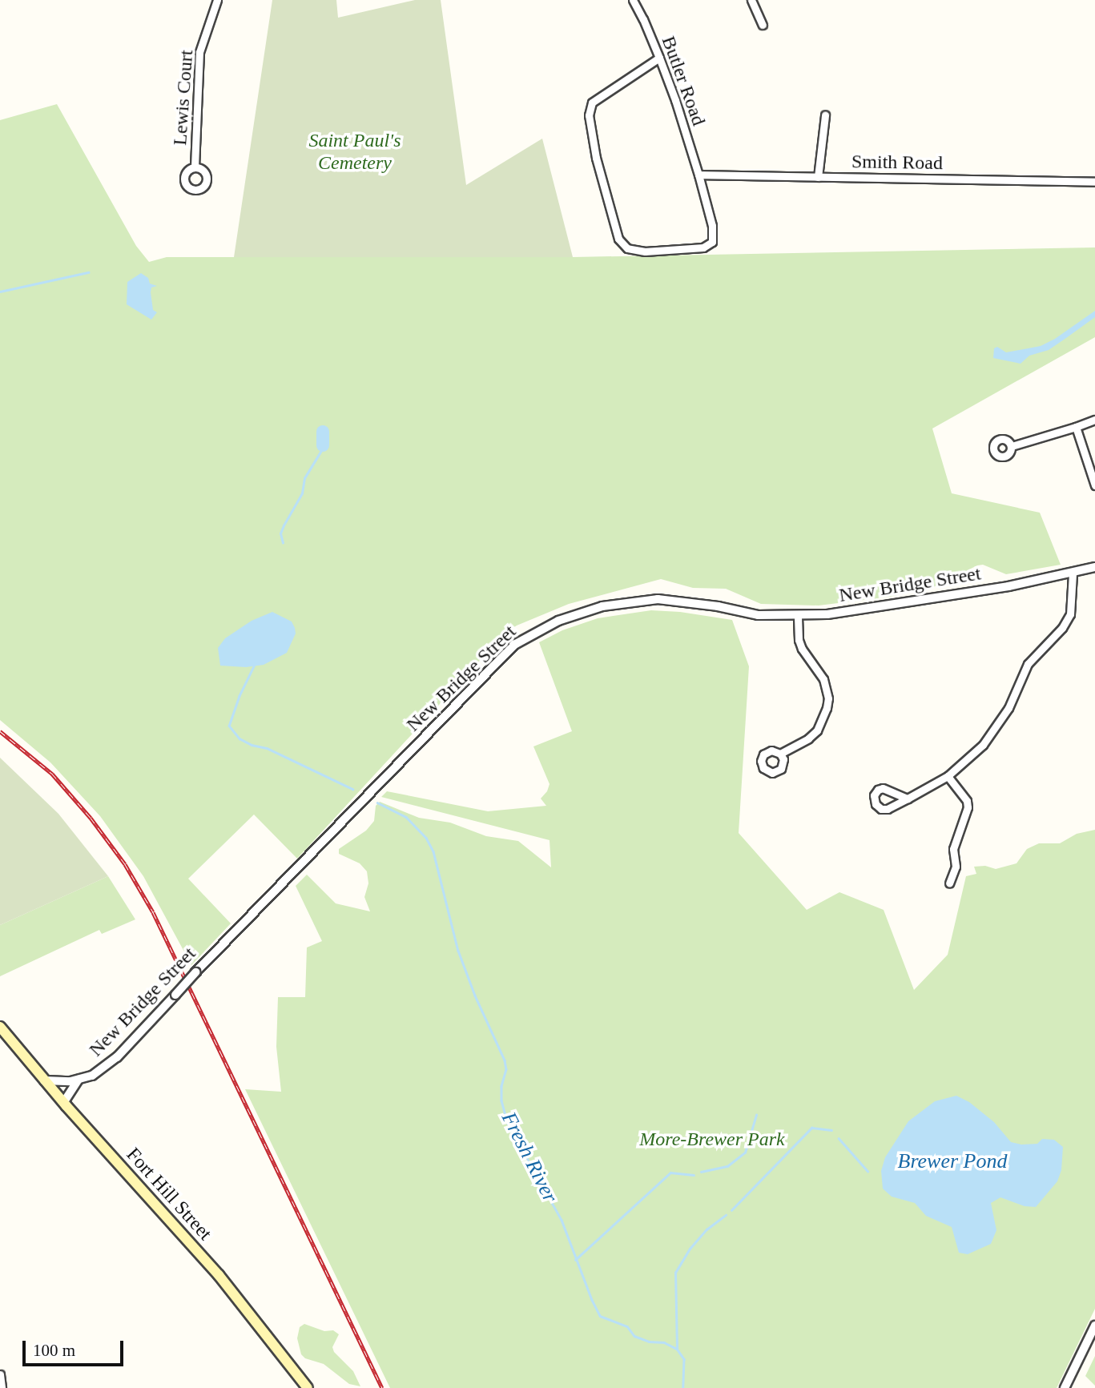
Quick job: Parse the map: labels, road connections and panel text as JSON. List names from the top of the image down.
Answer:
{
  "streets": {
    "main road": ["Fort Hill Street"],
    "street": [
      "Butler Road",
      "Lewis Court",
      "Smith Road",
      "New Bridge Street"
    ]
  },
  "crossings": [
    ["Butler Road", "Smith Road"],
    ["New Bridge Street", "Fort Hill Street"]
  ],
  "water": ["Fresh River", "Brewer Pond"],
  "parks": ["Saint Paul's Cemetery", "More-Brewer Park"],
  "scale_bar": "100 m"
}
